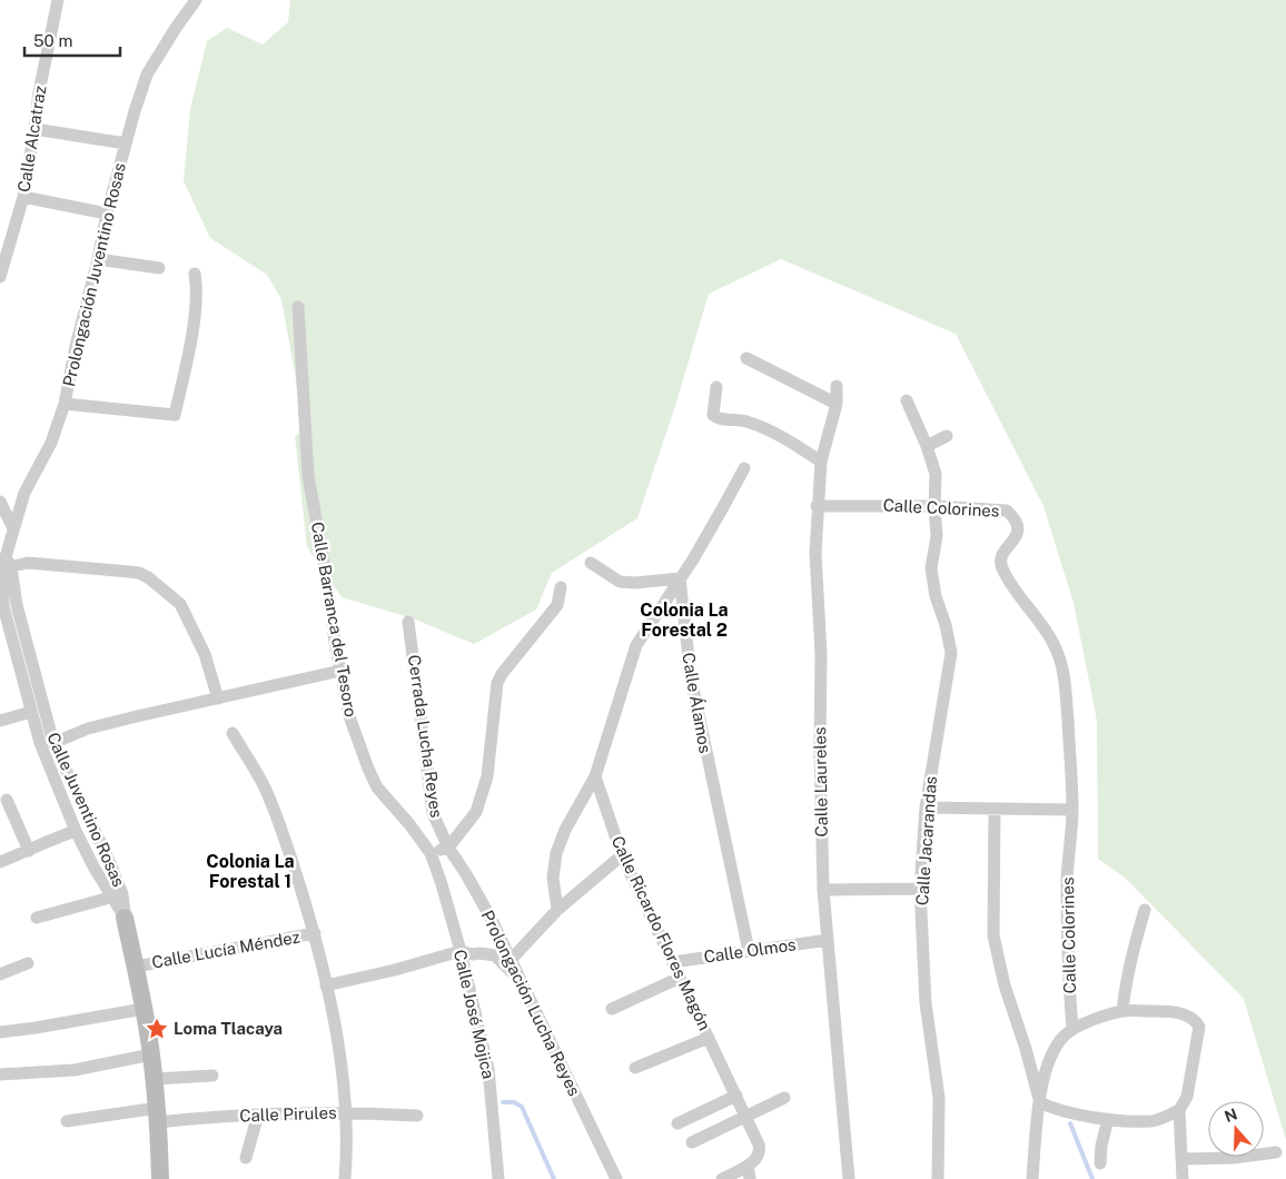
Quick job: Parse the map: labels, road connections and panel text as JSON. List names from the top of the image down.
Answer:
{
  "streets": {
    "street": [
      "Calle Alcatraz",
      "Prolongación Juventino Rosas",
      "Calle Colorines",
      "Calle Barranca del Tesoro",
      "Calle Álamos",
      "Cerrada Lucha Reyes",
      "Calle Laureles",
      "Calle Juventino Rosas",
      "Calle Jacarandas",
      "Calle Ricardo Flores Magón",
      "Calle Lucía Méndez",
      "Calle Olmos",
      "Prolongación Lucha Reyes",
      "Calle José Mojica",
      "Calle Pirules"
    ]
  },
  "crossings": [
    ["Prolongación Juventino Rosas", "Calle Juventino Rosas"],
    ["Calle Colorines", "Calle Laureles"],
    ["Calle Colorines", "Calle Jacarandas"],
    ["Calle Barranca del Tesoro", "Calle José Mojica"],
    ["Calle Álamos", "Calle Olmos"],
    ["Cerrada Lucha Reyes", "Prolongación Lucha Reyes"],
    ["Calle Laureles", "Calle Olmos"],
    ["Calle Juventino Rosas", "Calle Lucía Méndez"],
    ["Calle Juventino Rosas", "Calle Pirules"],
    ["Calle Ricardo Flores Magón", "Calle Olmos"]
  ],
  "districts": ["Colonia La Forestal 2", "Colonia La Forestal 1"],
  "places": {
    "place": ["Loma Tlacaya"]
  },
  "scale_bar": "50 m",
  "north": "top"
}
